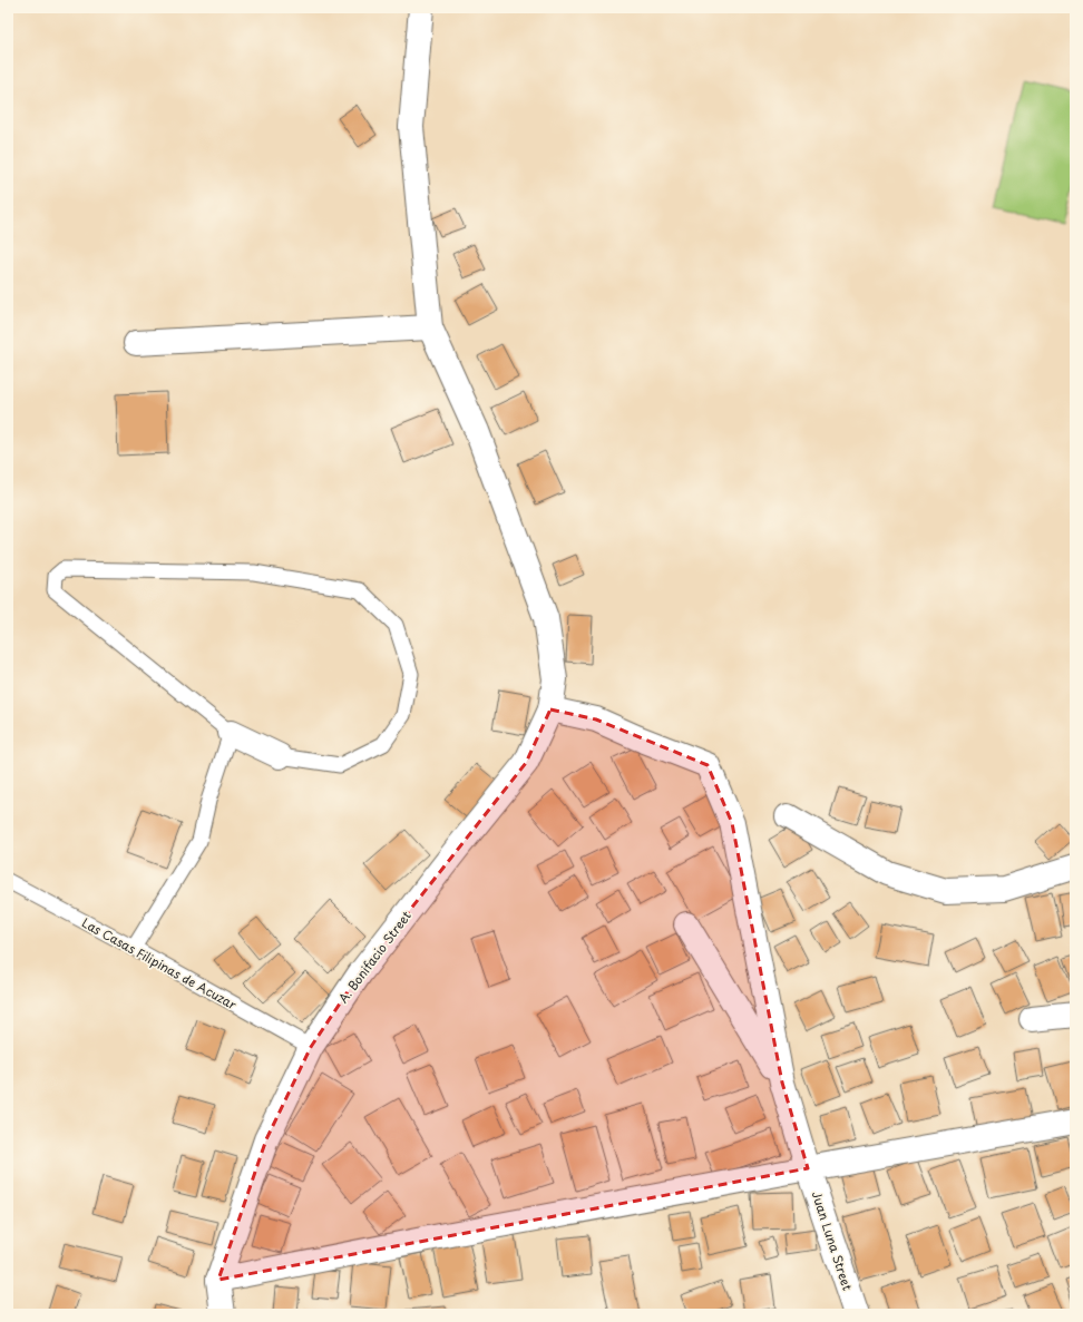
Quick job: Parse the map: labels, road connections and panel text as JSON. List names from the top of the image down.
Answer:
{
  "streets": {
    "street": ["A. Bonifacio Street", "Juan Luna Street"],
    "lane": ["Las Casas Filipinas de Acuzar"]
  },
  "crossings": [
    ["A. Bonifacio Street", "Las Casas Filipinas de Acuzar"]
  ]
}
